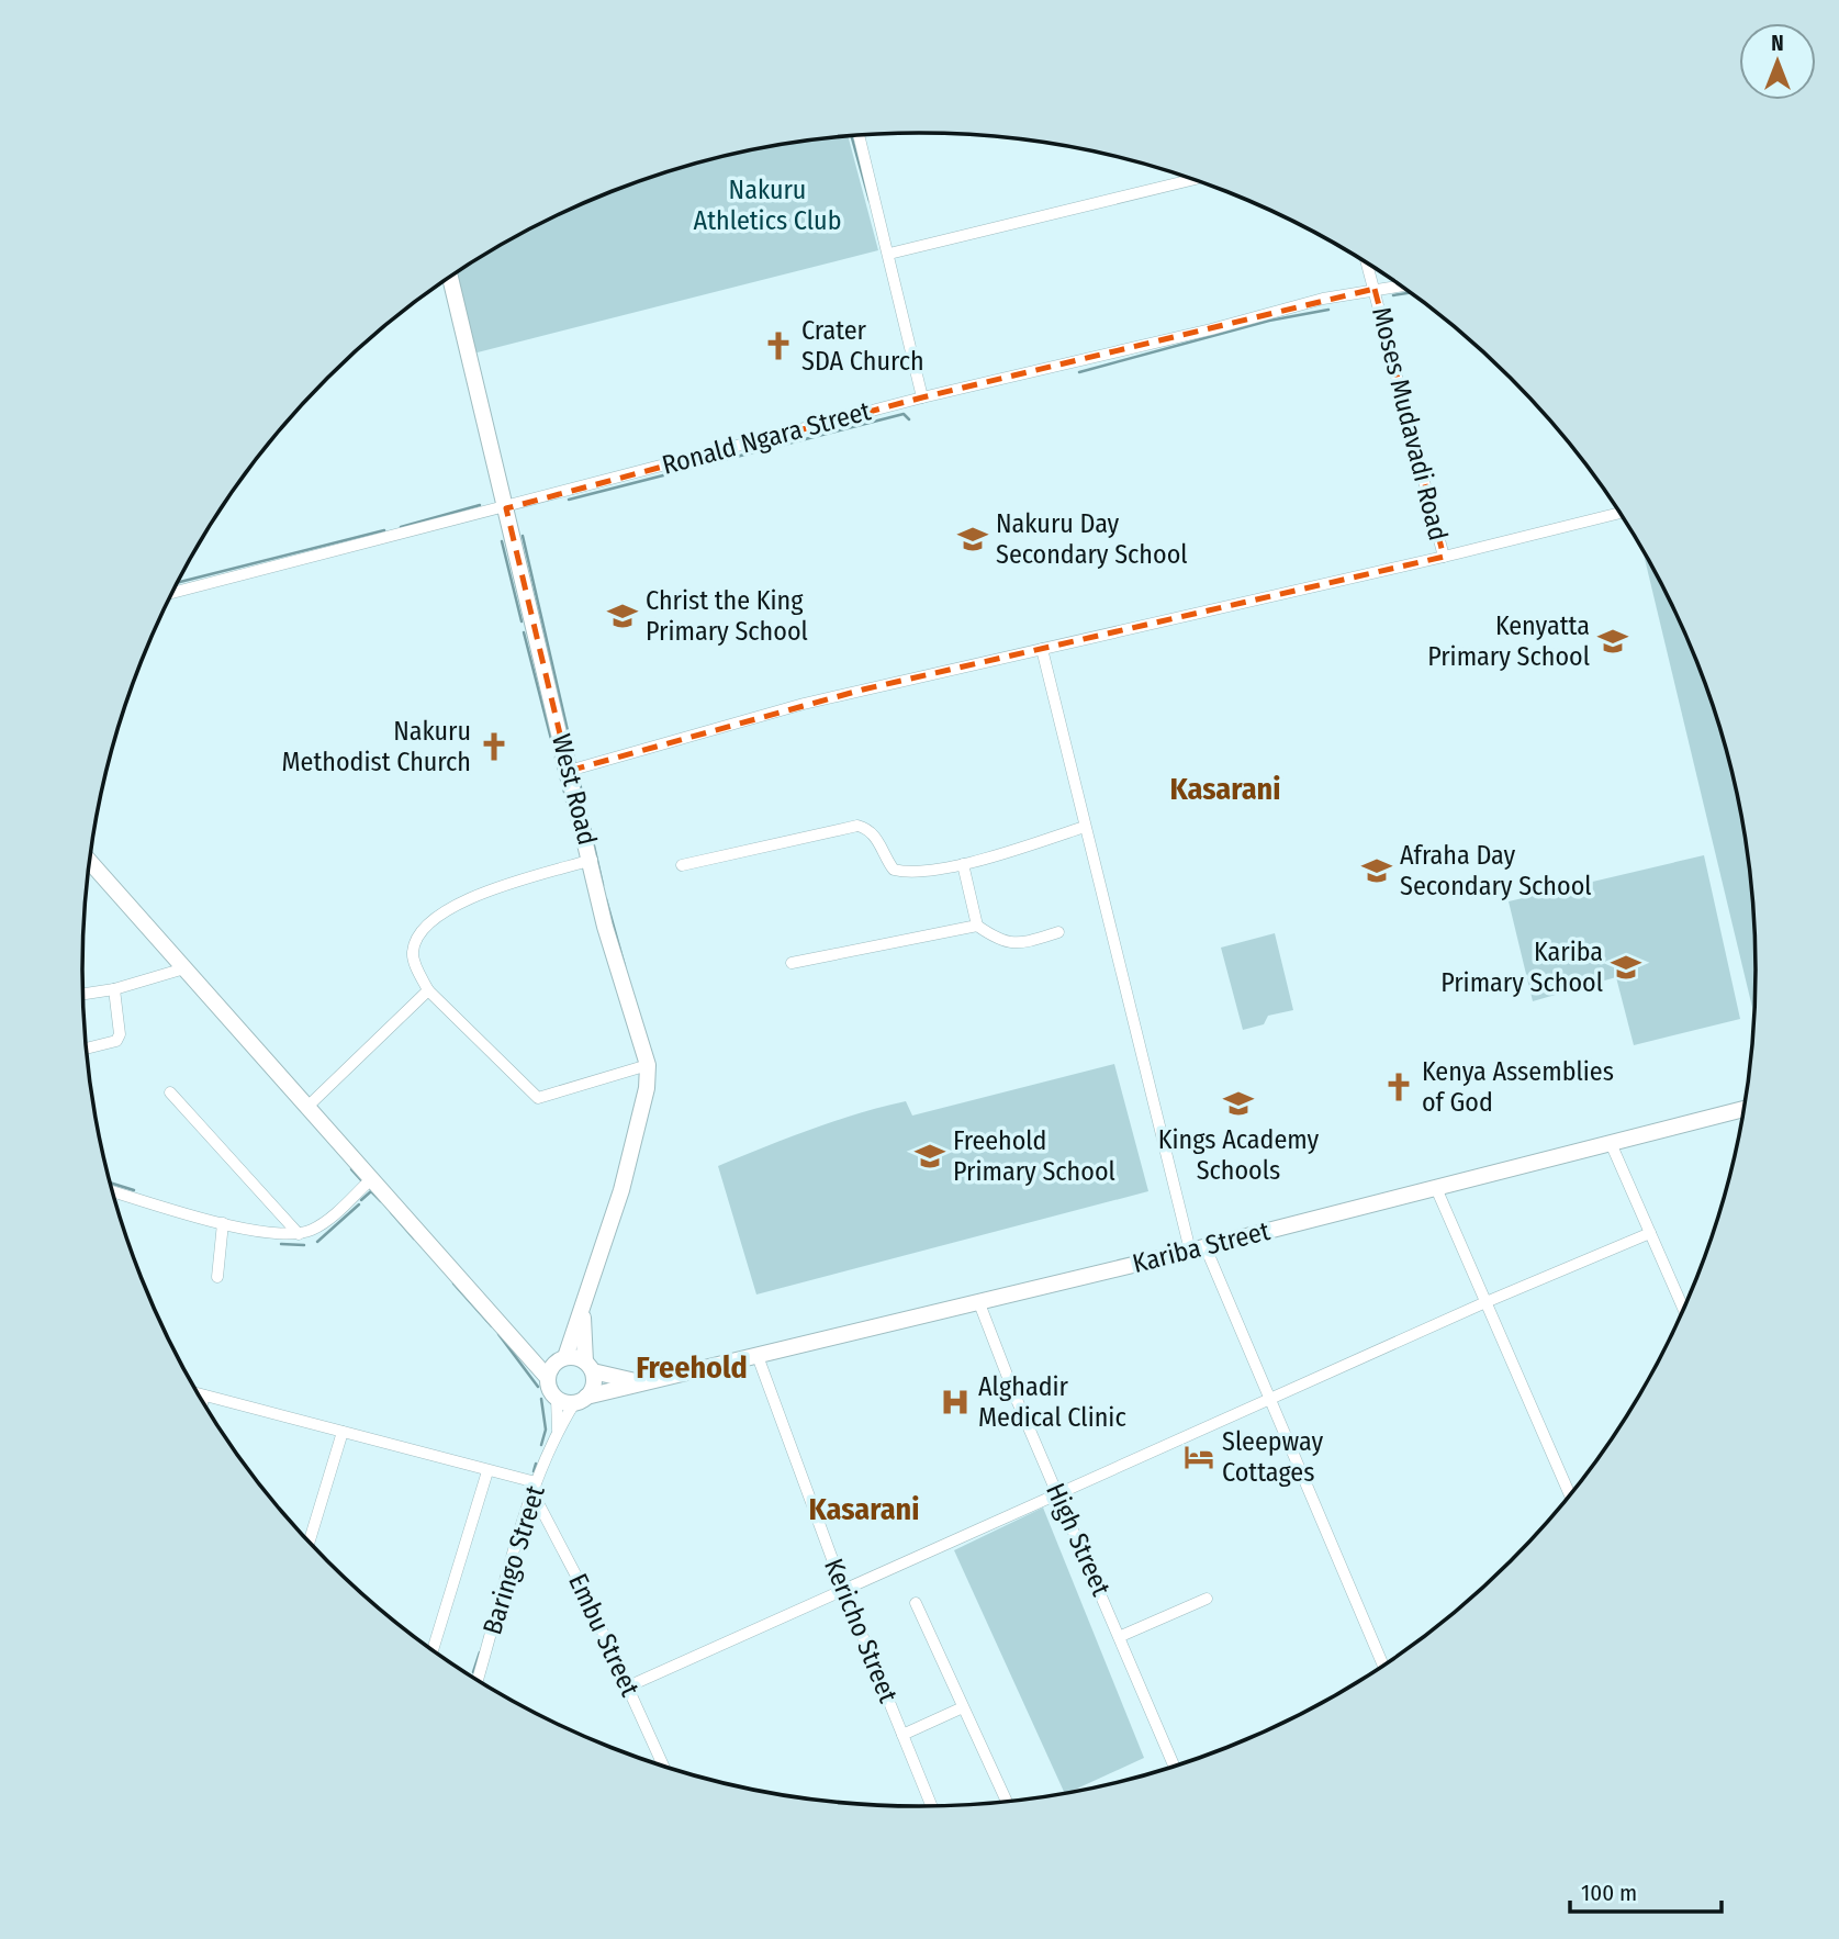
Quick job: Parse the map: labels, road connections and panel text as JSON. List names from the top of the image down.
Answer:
{
  "streets": {
    "street": [
      "Moses Mudavadi Road",
      "Ronald Ngara Street",
      "West Road",
      "Kariba Street",
      "High Street",
      "Baringo Street",
      "Kericho Street",
      "Embu Street"
    ]
  },
  "crossings": [
    ["Moses Mudavadi Road", "Ronald Ngara Street"],
    ["Ronald Ngara Street", "West Road"],
    ["West Road", "Kariba Street"],
    ["West Road", "Baringo Street"],
    ["Kariba Street", "High Street"],
    ["Kariba Street", "Baringo Street"],
    ["Kariba Street", "Kericho Street"],
    ["Baringo Street", "Embu Street"]
  ],
  "districts": ["Kasarani", "Freehold", "Kasarani"],
  "parks": ["Nakuru Athletics Club"],
  "places": {
    "church": ["Crater SDA Church", "Nakuru Methodist Church", "Kenya Assemblies of God"],
    "school or university": [
      "Nakuru Day Secondary School",
      "Christ the King Primary School",
      "Kenyatta Primary School",
      "Afraha Day Secondary School",
      "Kariba Primary School",
      "Kings Academy Schools",
      "Freehold Primary School"
    ],
    "hospital": ["Alghadir Medical Clinic"],
    "hotel": ["Sleepway Cottages"]
  },
  "scale_bar": "100 m",
  "north": "top"
}
